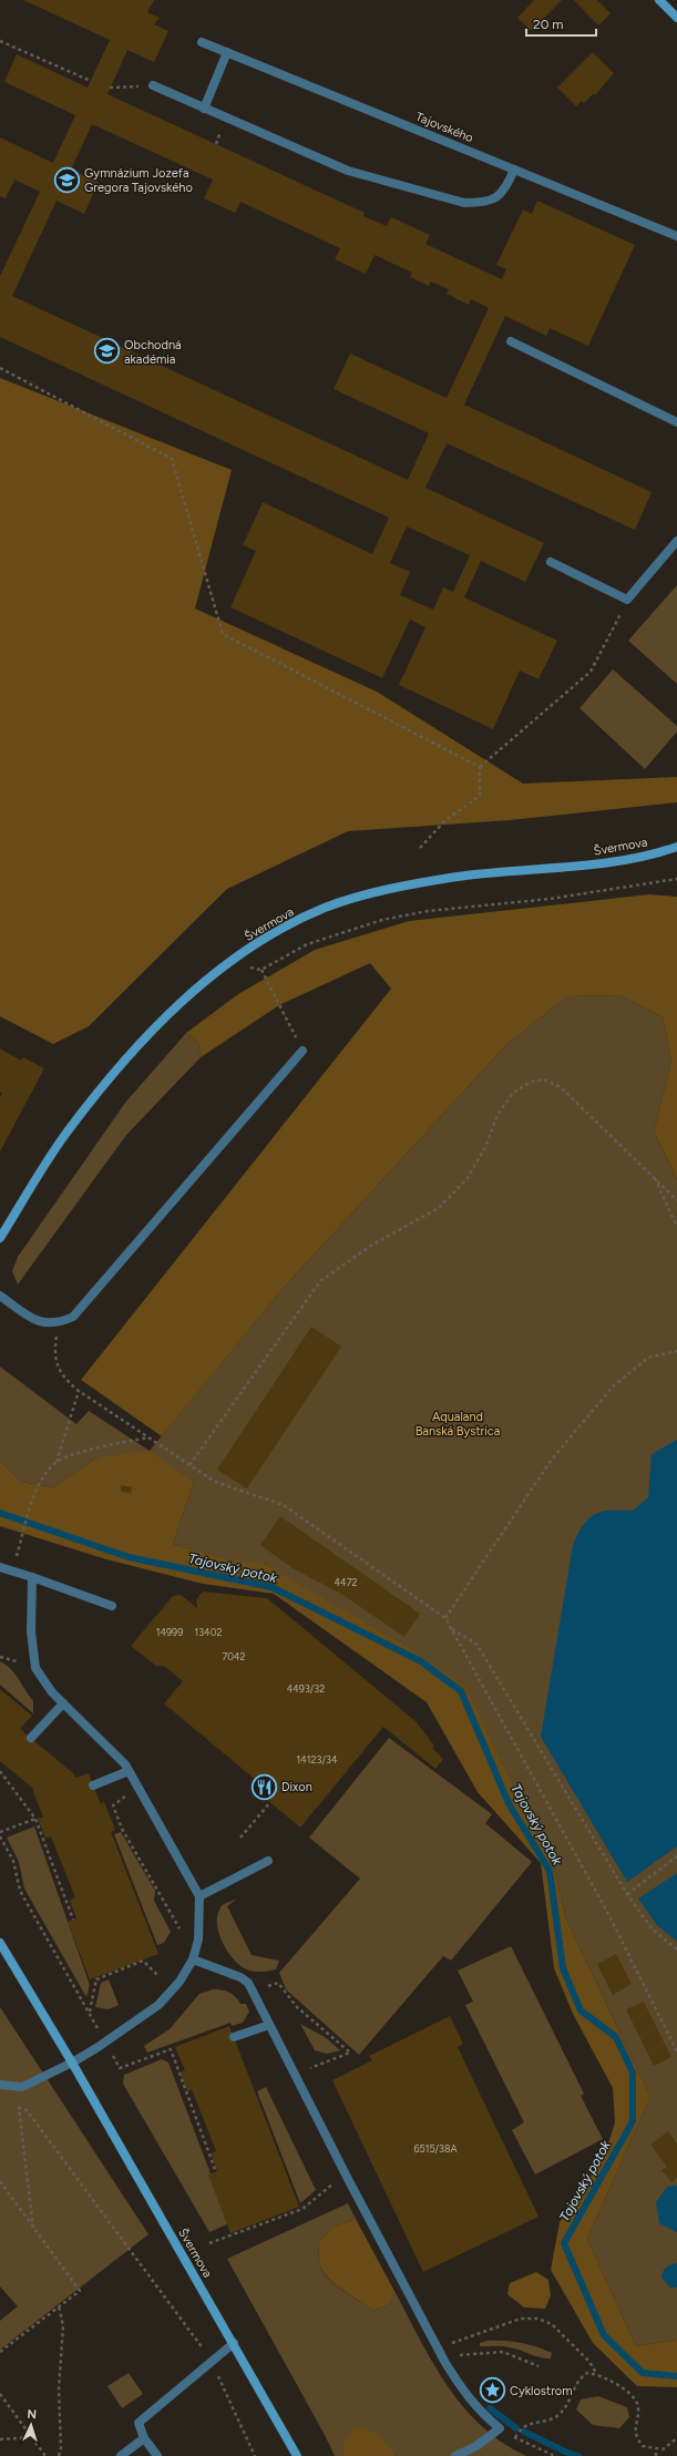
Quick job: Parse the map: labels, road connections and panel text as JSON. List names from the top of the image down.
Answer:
{
  "streets": {
    "street": ["Tajovského", "Švermova"]
  },
  "water": ["Tajovský potok"],
  "parks": ["Aqualand Banská Bystrica"],
  "places": {
    "school or university": ["Gymnázium Jozefa Gregora Tajovského", "Obchodná akadémia"],
    "restaurant": ["Dixon"],
    "place": ["Cyklostrom"]
  },
  "house_numbers": [
    "4472",
    "14999",
    "13402",
    "7042",
    "4493/32",
    "14123/34",
    "6515/38A"
  ],
  "scale_bar": "20 m",
  "north": "top"
}
